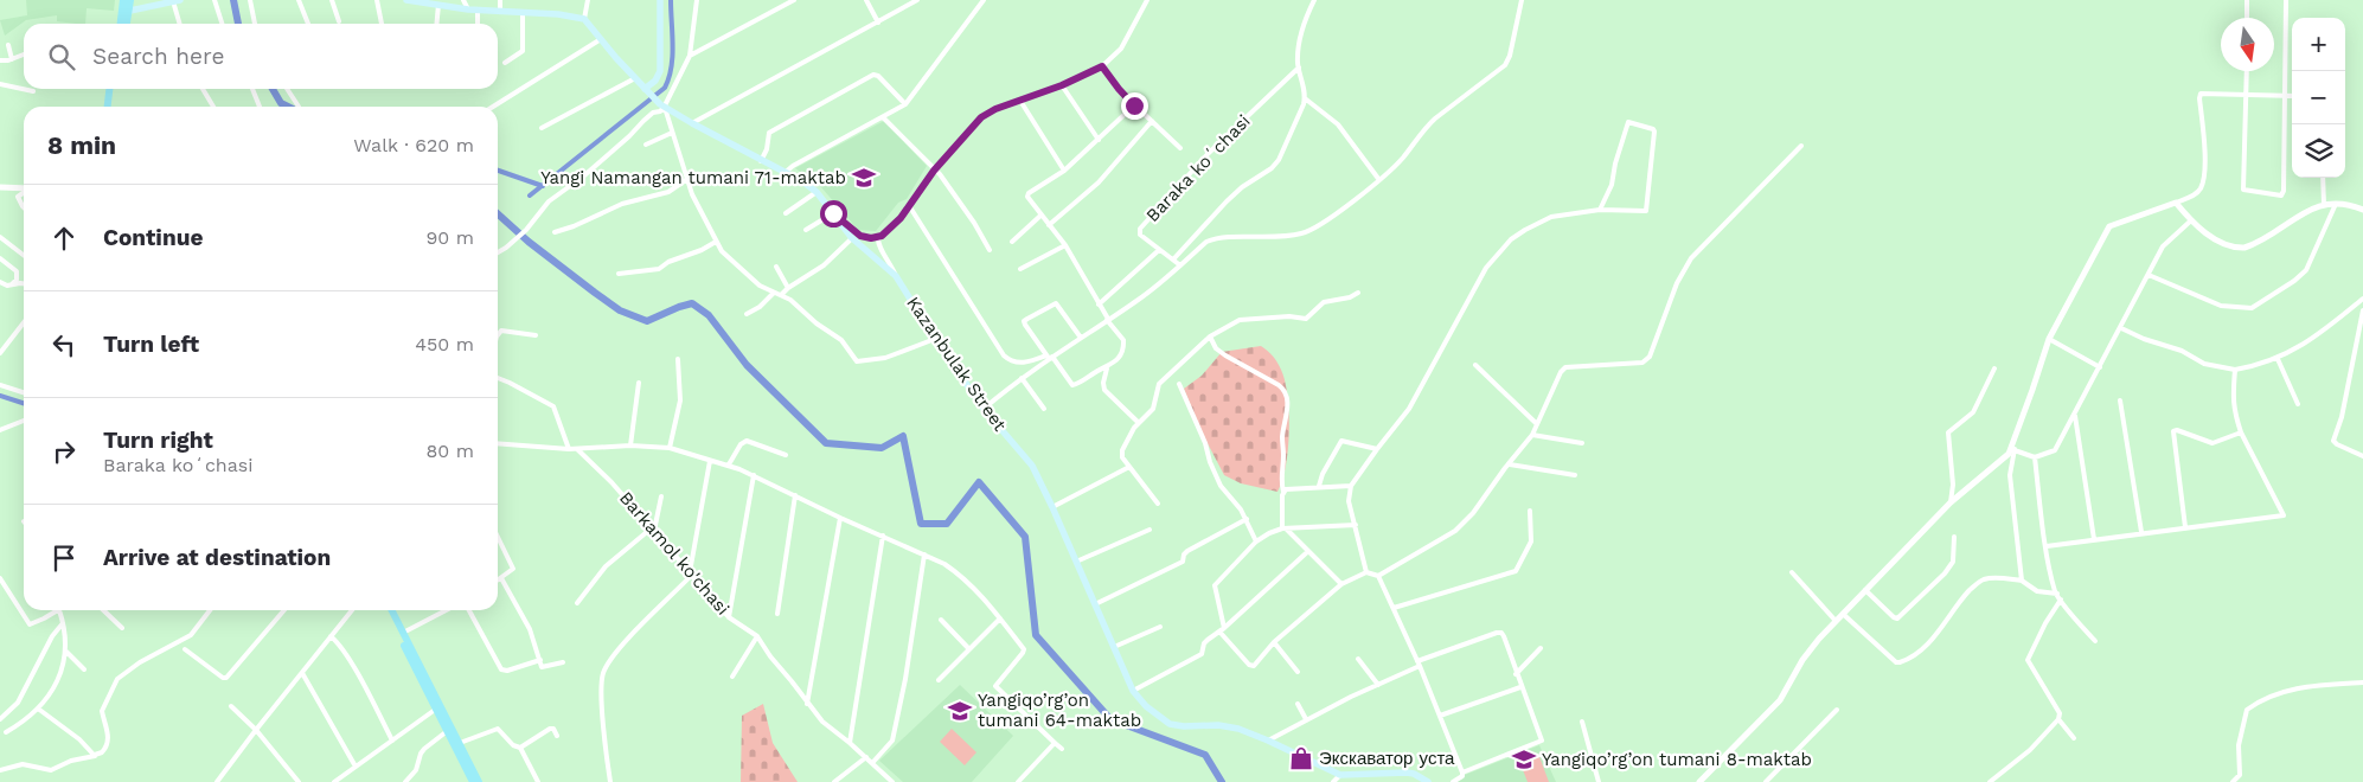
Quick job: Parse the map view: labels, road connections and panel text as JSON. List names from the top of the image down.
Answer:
{
  "streets": {
    "main road": ["Kazanbulak Street"],
    "street": ["Baraka koʻchasi", "Barkamol ko'chasi"]
  },
  "places": {
    "school or university": ["Yangi Namangan tumani 71-maktab", "Yangiqo’rg’on tumani 64-maktab", "Yangiqo’rg’on tumani 8-maktab"],
    "shop": ["Экскаватор уста"]
  },
  "north": "bottom",
  "page": {
    "map_buttons": ["+", "−"],
    "search": "Search here",
    "heading": ["8 min", "Walk · 620 m"],
    "list": [
      ["Continue", "90 m"],
      ["Turn left", "450 m"],
      ["Turn right", "Baraka koʻchasi", "80 m"],
      "Arrive at destination"
    ]
  }
}
